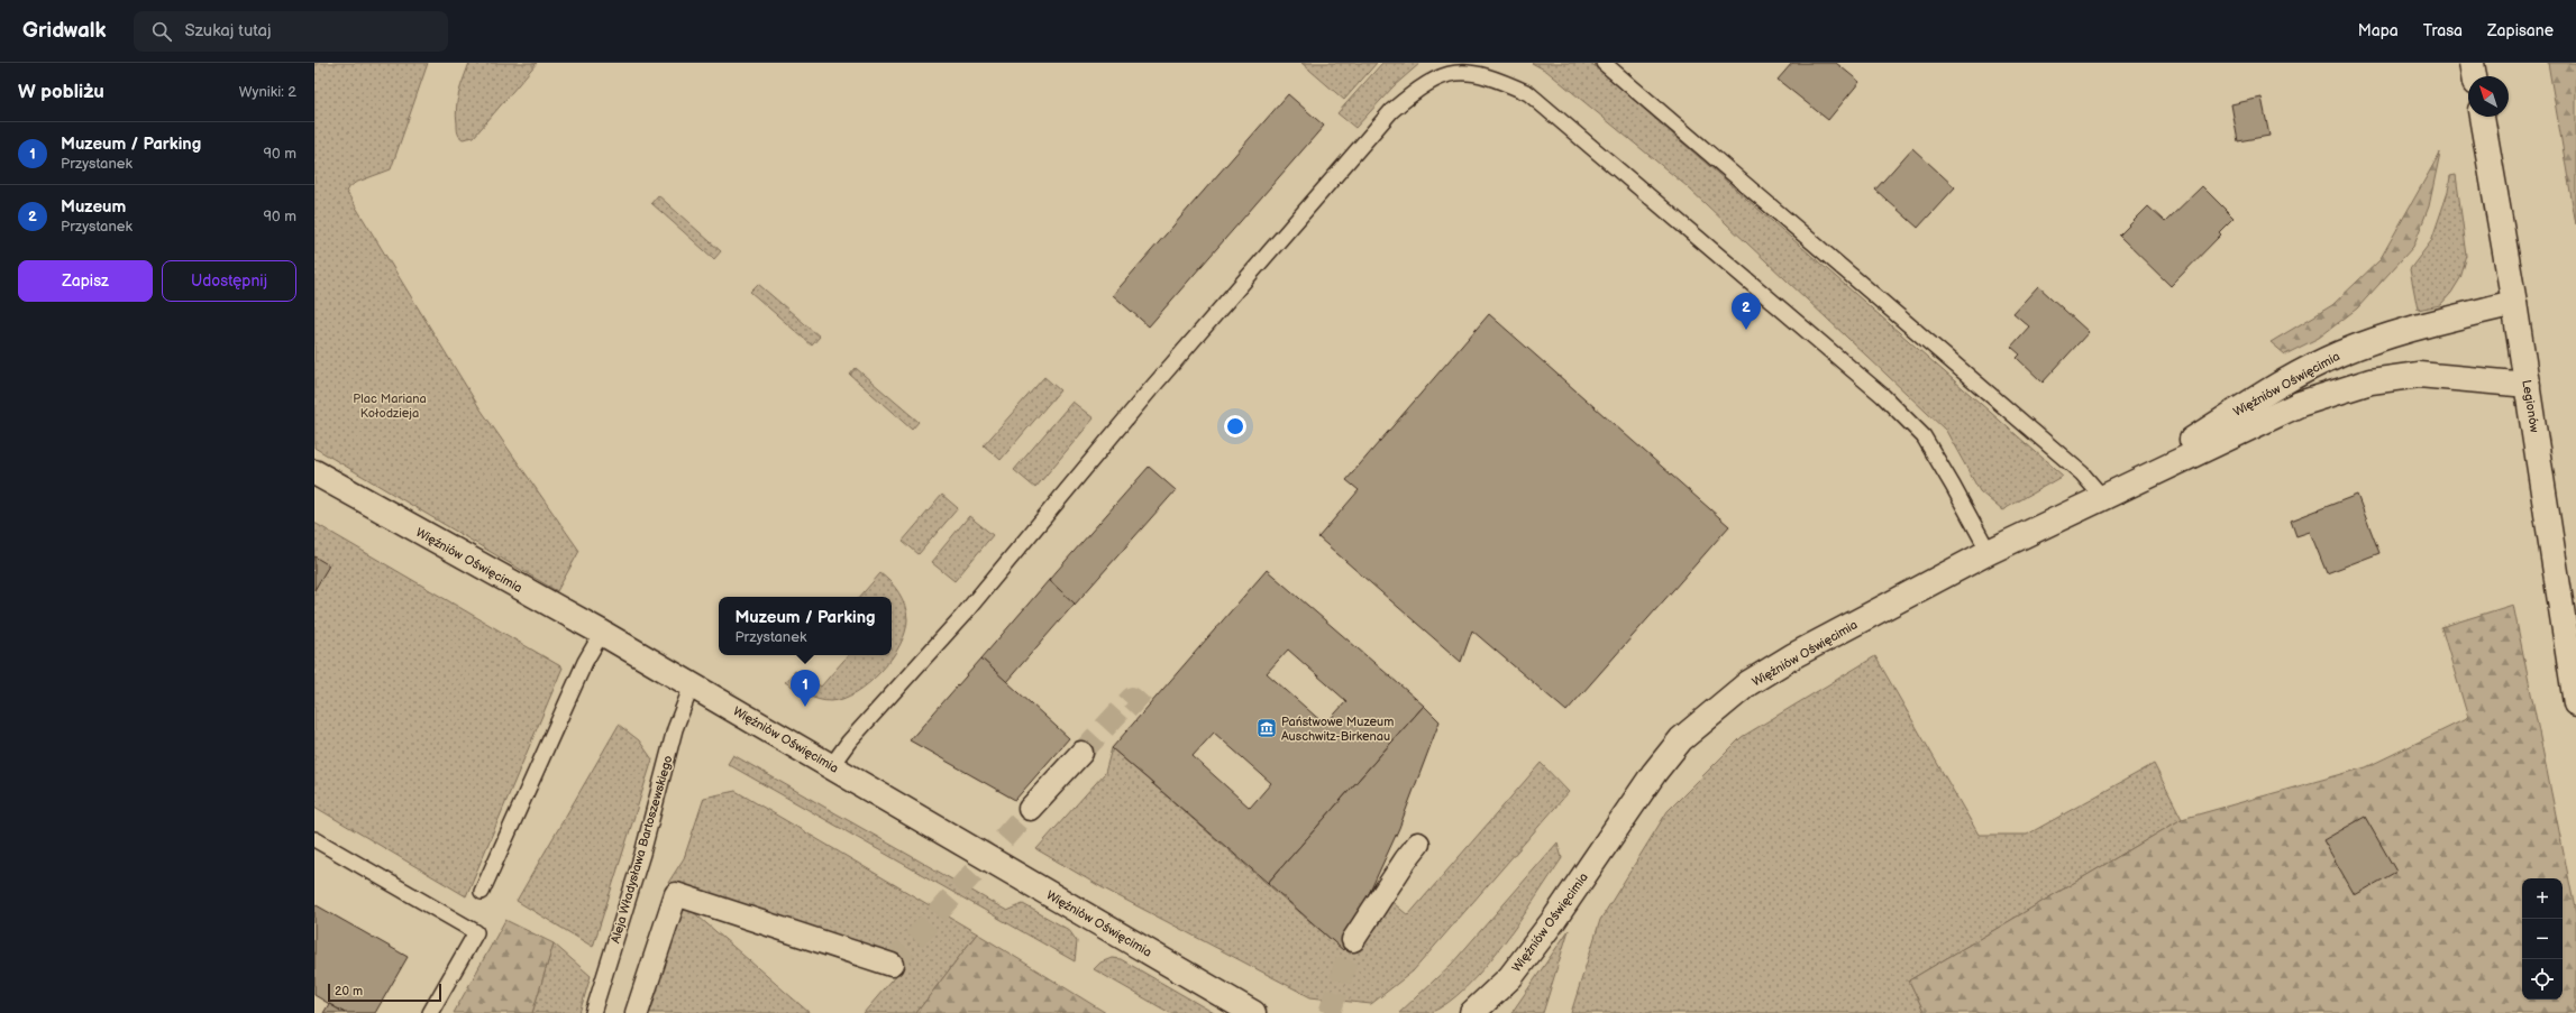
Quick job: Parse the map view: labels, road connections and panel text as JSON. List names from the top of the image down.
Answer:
{
  "streets": {
    "street": ["Więźniów Oświęcimia", "Legionów"],
    "lane": ["Aleja Władysława Bartoszewskiego"]
  },
  "crossings": [
    ["Więźniów Oświęcimia", "Legionów"],
    ["Więźniów Oświęcimia", "Aleja Władysława Bartoszewskiego"]
  ],
  "parks": ["Plac Mariana Kołodzieja"],
  "places": {
    "museum": ["Państwowe Muzeum Auschwitz-Birkenau"]
  },
  "scale_bar": "20 m",
  "north": "top left",
  "page": {
    "header": "Gridwalk",
    "search": "Szukaj tutaj",
    "nav": ["Mapa", "Trasa", "Zapisane"],
    "heading": ["W pobliżu", "Wyniki: 2"],
    "list": [
      {
        "mark": "1",
        "name": "Muzeum / Parking",
        "note": "Przystanek",
        "value": "90 m"
      },
      {
        "mark": "2",
        "name": "Muzeum",
        "note": "Przystanek",
        "value": "90 m"
      }
    ],
    "buttons": ["Zapisz", "Udostępnij"],
    "pins": ["2", "1"],
    "popup": ["Muzeum / Parking", "Przystanek"],
    "map_buttons": ["+", "−"],
    "scale": "20 m"
  }
}
